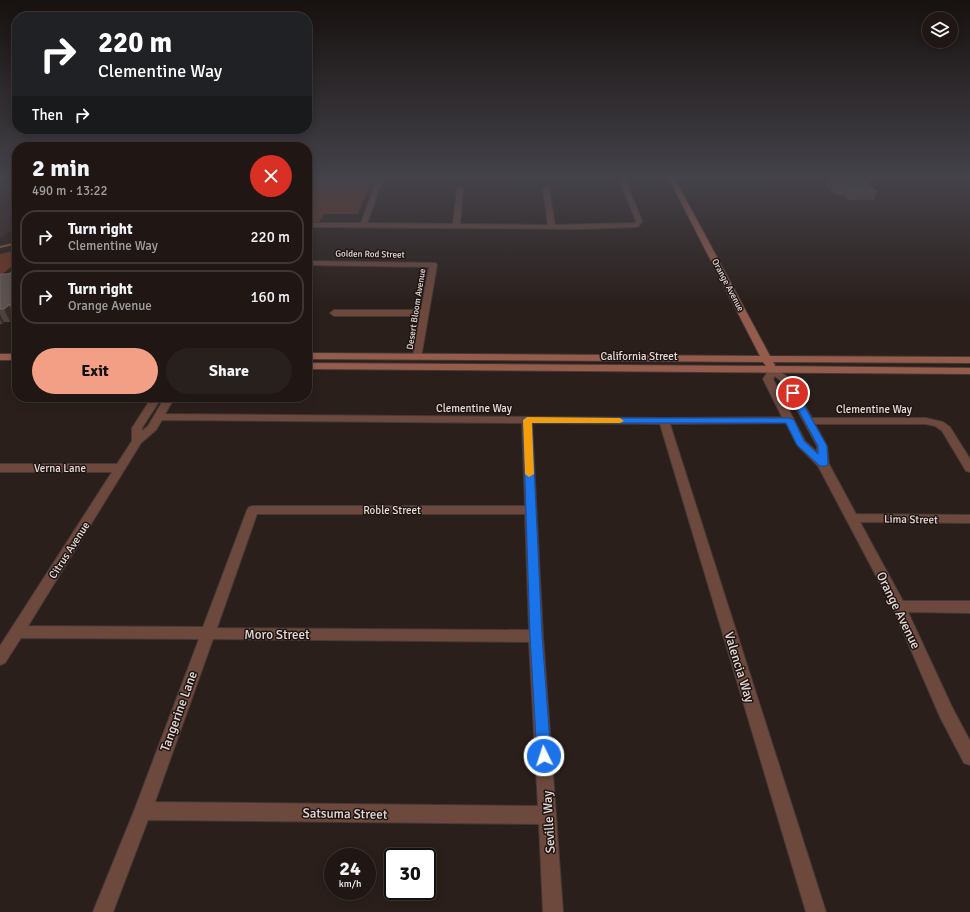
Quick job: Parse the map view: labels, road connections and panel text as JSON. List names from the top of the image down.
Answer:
{
  "streets": {
    "main road": ["Orange Avenue", "California Street"],
    "street": [
      "Golden Rod Street",
      "Desert Bloom Avenue",
      "Clementine Way",
      "Verna Lane",
      "Roble Street",
      "Lima Street",
      "Citrus Avenue",
      "Moro Street",
      "Valencia Way",
      "Tangerine Lane",
      "Satsuma Street",
      "Seville Way"
    ]
  },
  "crossings": [
    ["Golden Rod Street", "Desert Bloom Avenue"],
    ["Orange Avenue", "California Street"],
    ["Orange Avenue", "Clementine Way"],
    ["Orange Avenue", "Lima Street"],
    ["Desert Bloom Avenue", "California Street"],
    ["Clementine Way", "Citrus Avenue"],
    ["Clementine Way", "Valencia Way"],
    ["Clementine Way", "Seville Way"],
    ["Verna Lane", "Citrus Avenue"],
    ["Roble Street", "Tangerine Lane"],
    ["Roble Street", "Seville Way"],
    ["Citrus Avenue", "Moro Street"],
    ["Moro Street", "Tangerine Lane"],
    ["Moro Street", "Seville Way"],
    ["Tangerine Lane", "Satsuma Street"],
    ["Satsuma Street", "Seville Way"]
  ],
  "page": {
    "turn": ["220 m", "Clementine Way"],
    "then": "Then",
    "heading": ["2 min", "490 m · 13:22"],
    "list": [
      {
        "name": "Turn right",
        "note": "Clementine Way",
        "value": "220 m"
      },
      {
        "name": "Turn right",
        "note": "Orange Avenue",
        "value": "160 m"
      }
    ],
    "buttons": ["Exit", "Share"],
    "speed": "24 km/h",
    "limit": "30"
  }
}
